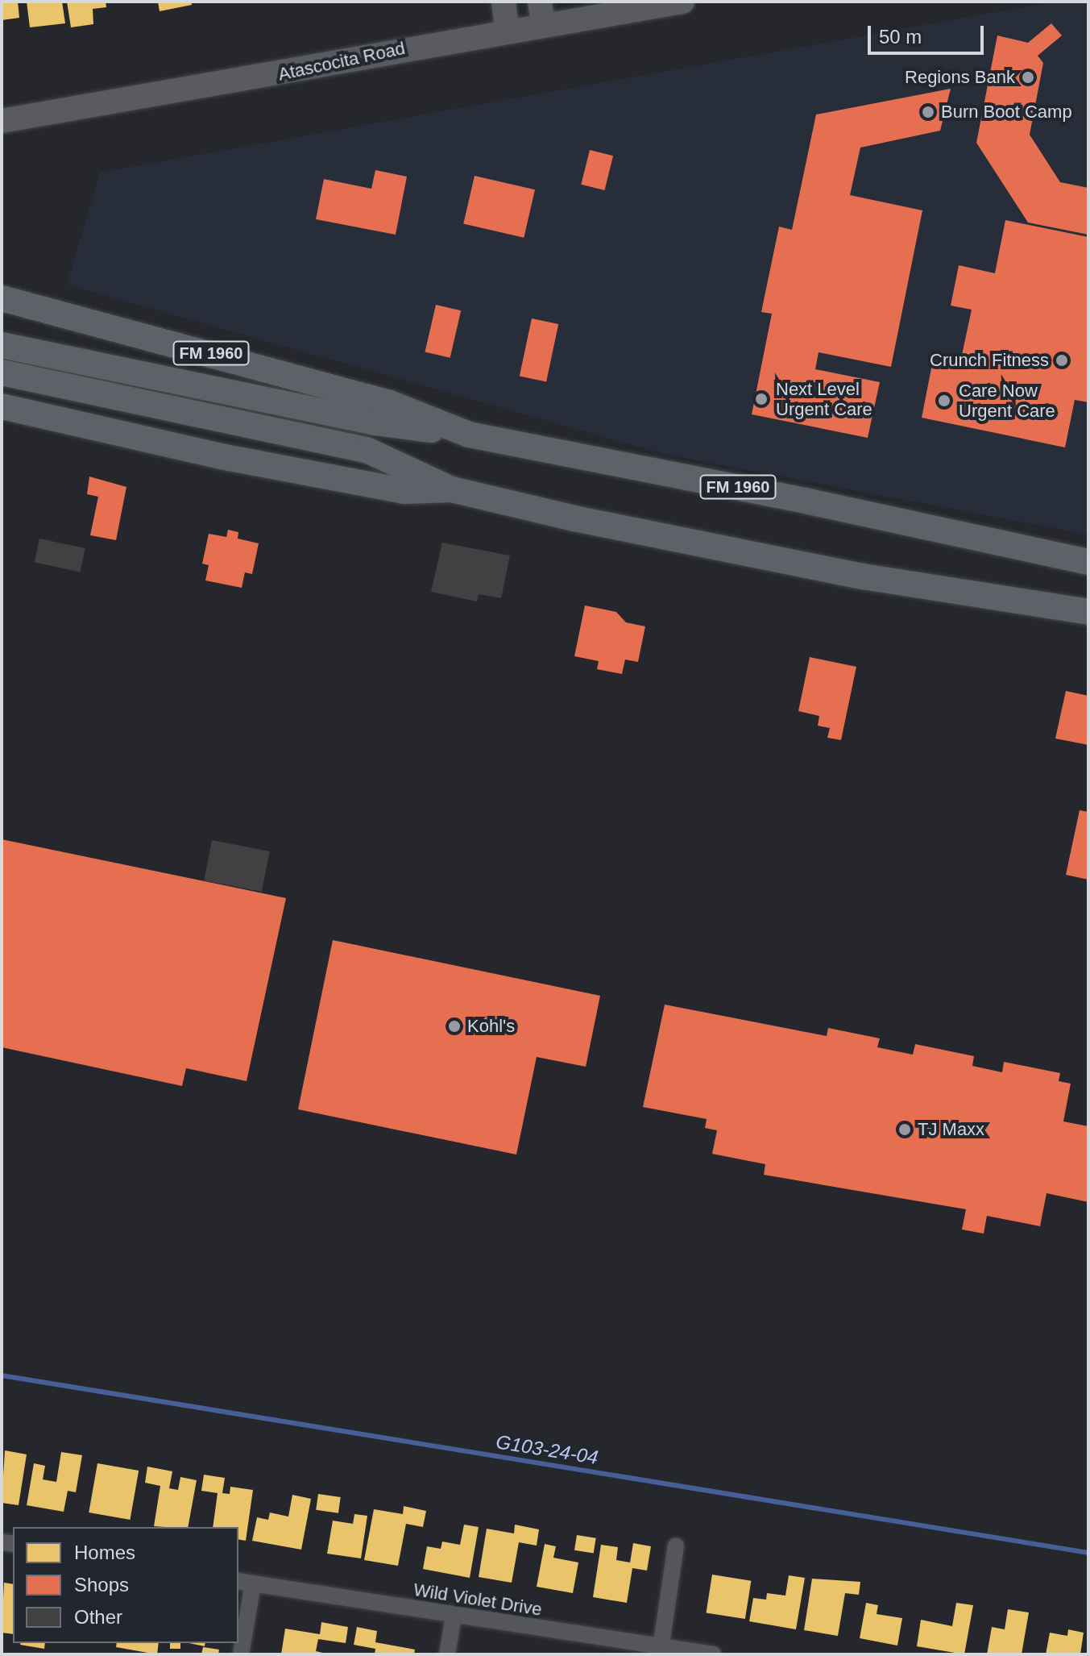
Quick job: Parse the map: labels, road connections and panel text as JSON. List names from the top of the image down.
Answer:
{
  "streets": {
    "main road": ["Atascocita Road", "FM 1960"],
    "street": ["Wild Violet Drive"]
  },
  "water": ["G103-24-04"],
  "places": [
    "Regions Bank",
    "Burn Boot Camp",
    "Crunch Fitness",
    "Next Level Urgent Care",
    "Care Now Urgent Care",
    "Kohl's",
    "TJ Maxx"
  ],
  "legend": ["Homes", "Shops", "Other"],
  "scale_bar": "50 m"
}
